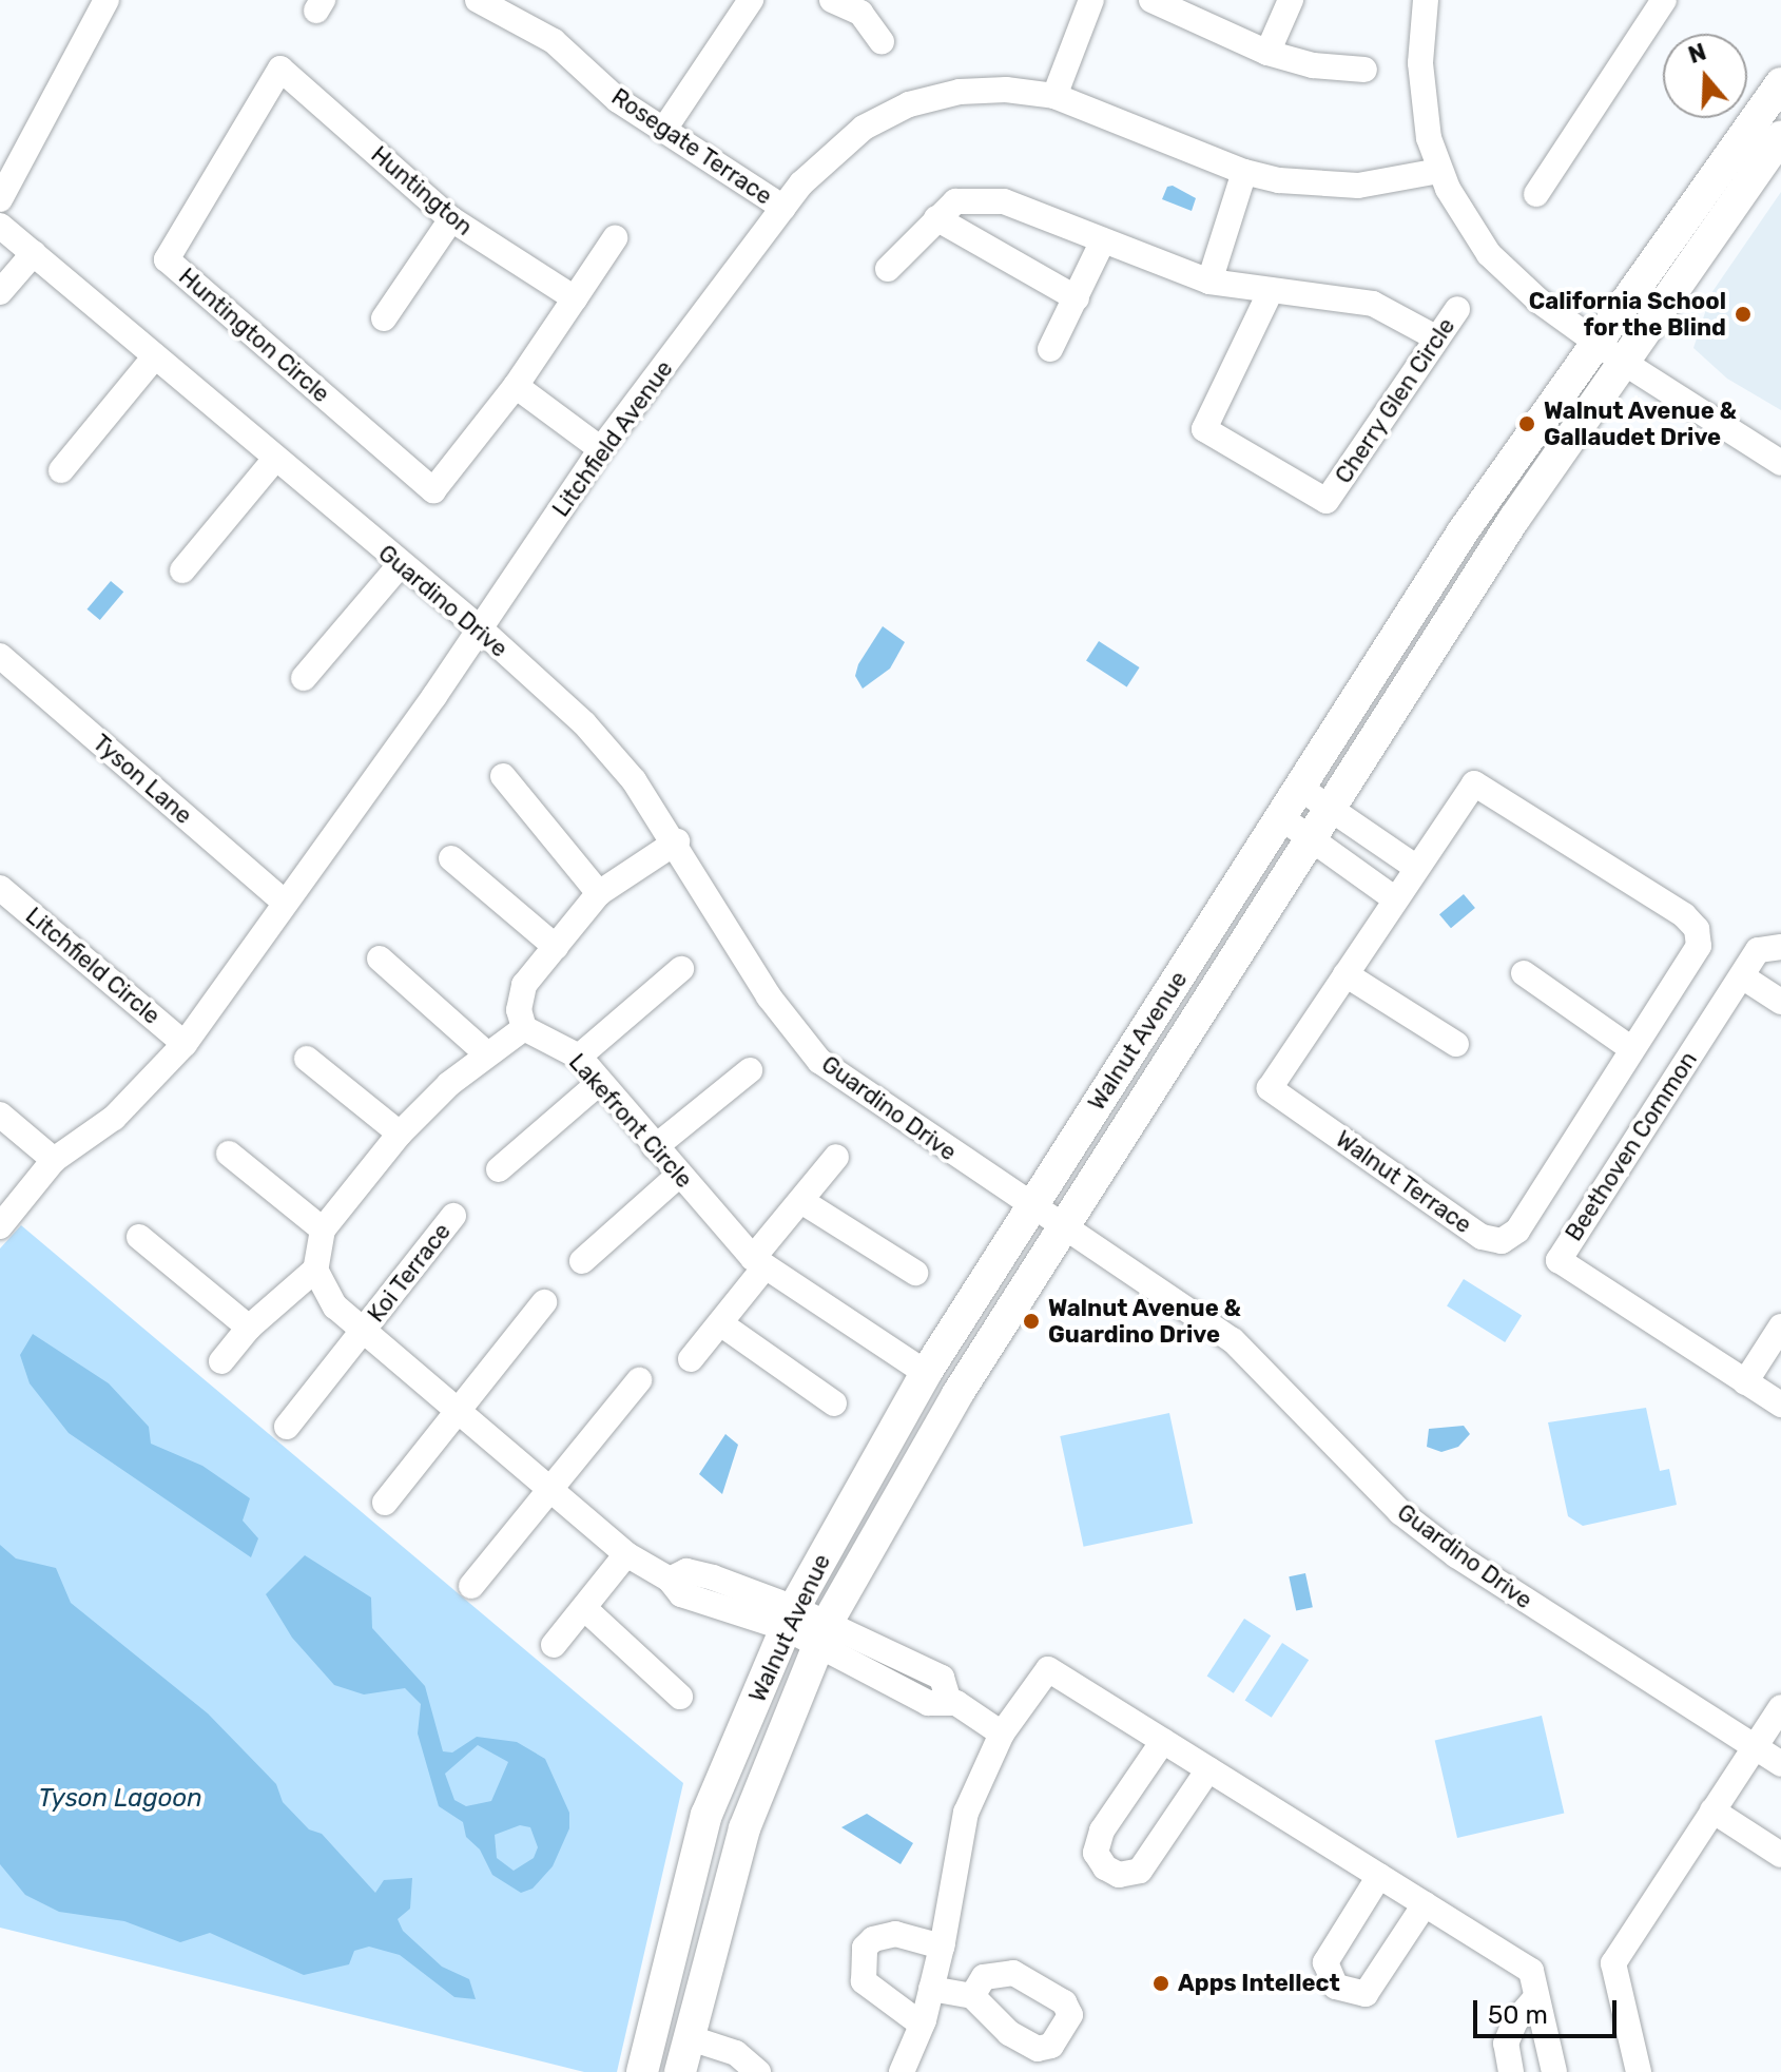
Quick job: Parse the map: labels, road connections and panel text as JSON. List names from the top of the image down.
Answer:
{
  "streets": {
    "main road": ["Walnut Avenue"],
    "street": [
      "Rosegate Terrace",
      "Huntington",
      "Huntington Circle",
      "Cherry Glen Circle",
      "Litchfield Avenue",
      "Guardino Drive",
      "Tyson Lane",
      "Litchfield Circle",
      "Lakefront Circle",
      "Beethoven Common",
      "Walnut Terrace",
      "Koi Terrace"
    ]
  },
  "crossings": [
    ["Rosegate Terrace", "Litchfield Avenue"],
    ["Huntington", "Huntington Circle"],
    ["Litchfield Avenue", "Guardino Drive"],
    ["Litchfield Avenue", "Tyson Lane"],
    ["Litchfield Avenue", "Litchfield Circle"],
    ["Guardino Drive", "Walnut Avenue"],
    ["Walnut Avenue", "Lakefront Circle"]
  ],
  "water": ["Tyson Lagoon"],
  "places": [
    "California School for the Blind",
    "Walnut Avenue & Gallaudet Drive",
    "Walnut Avenue & Guardino Drive",
    "Apps Intellect"
  ],
  "scale_bar": "50 m",
  "north": "top"
}
